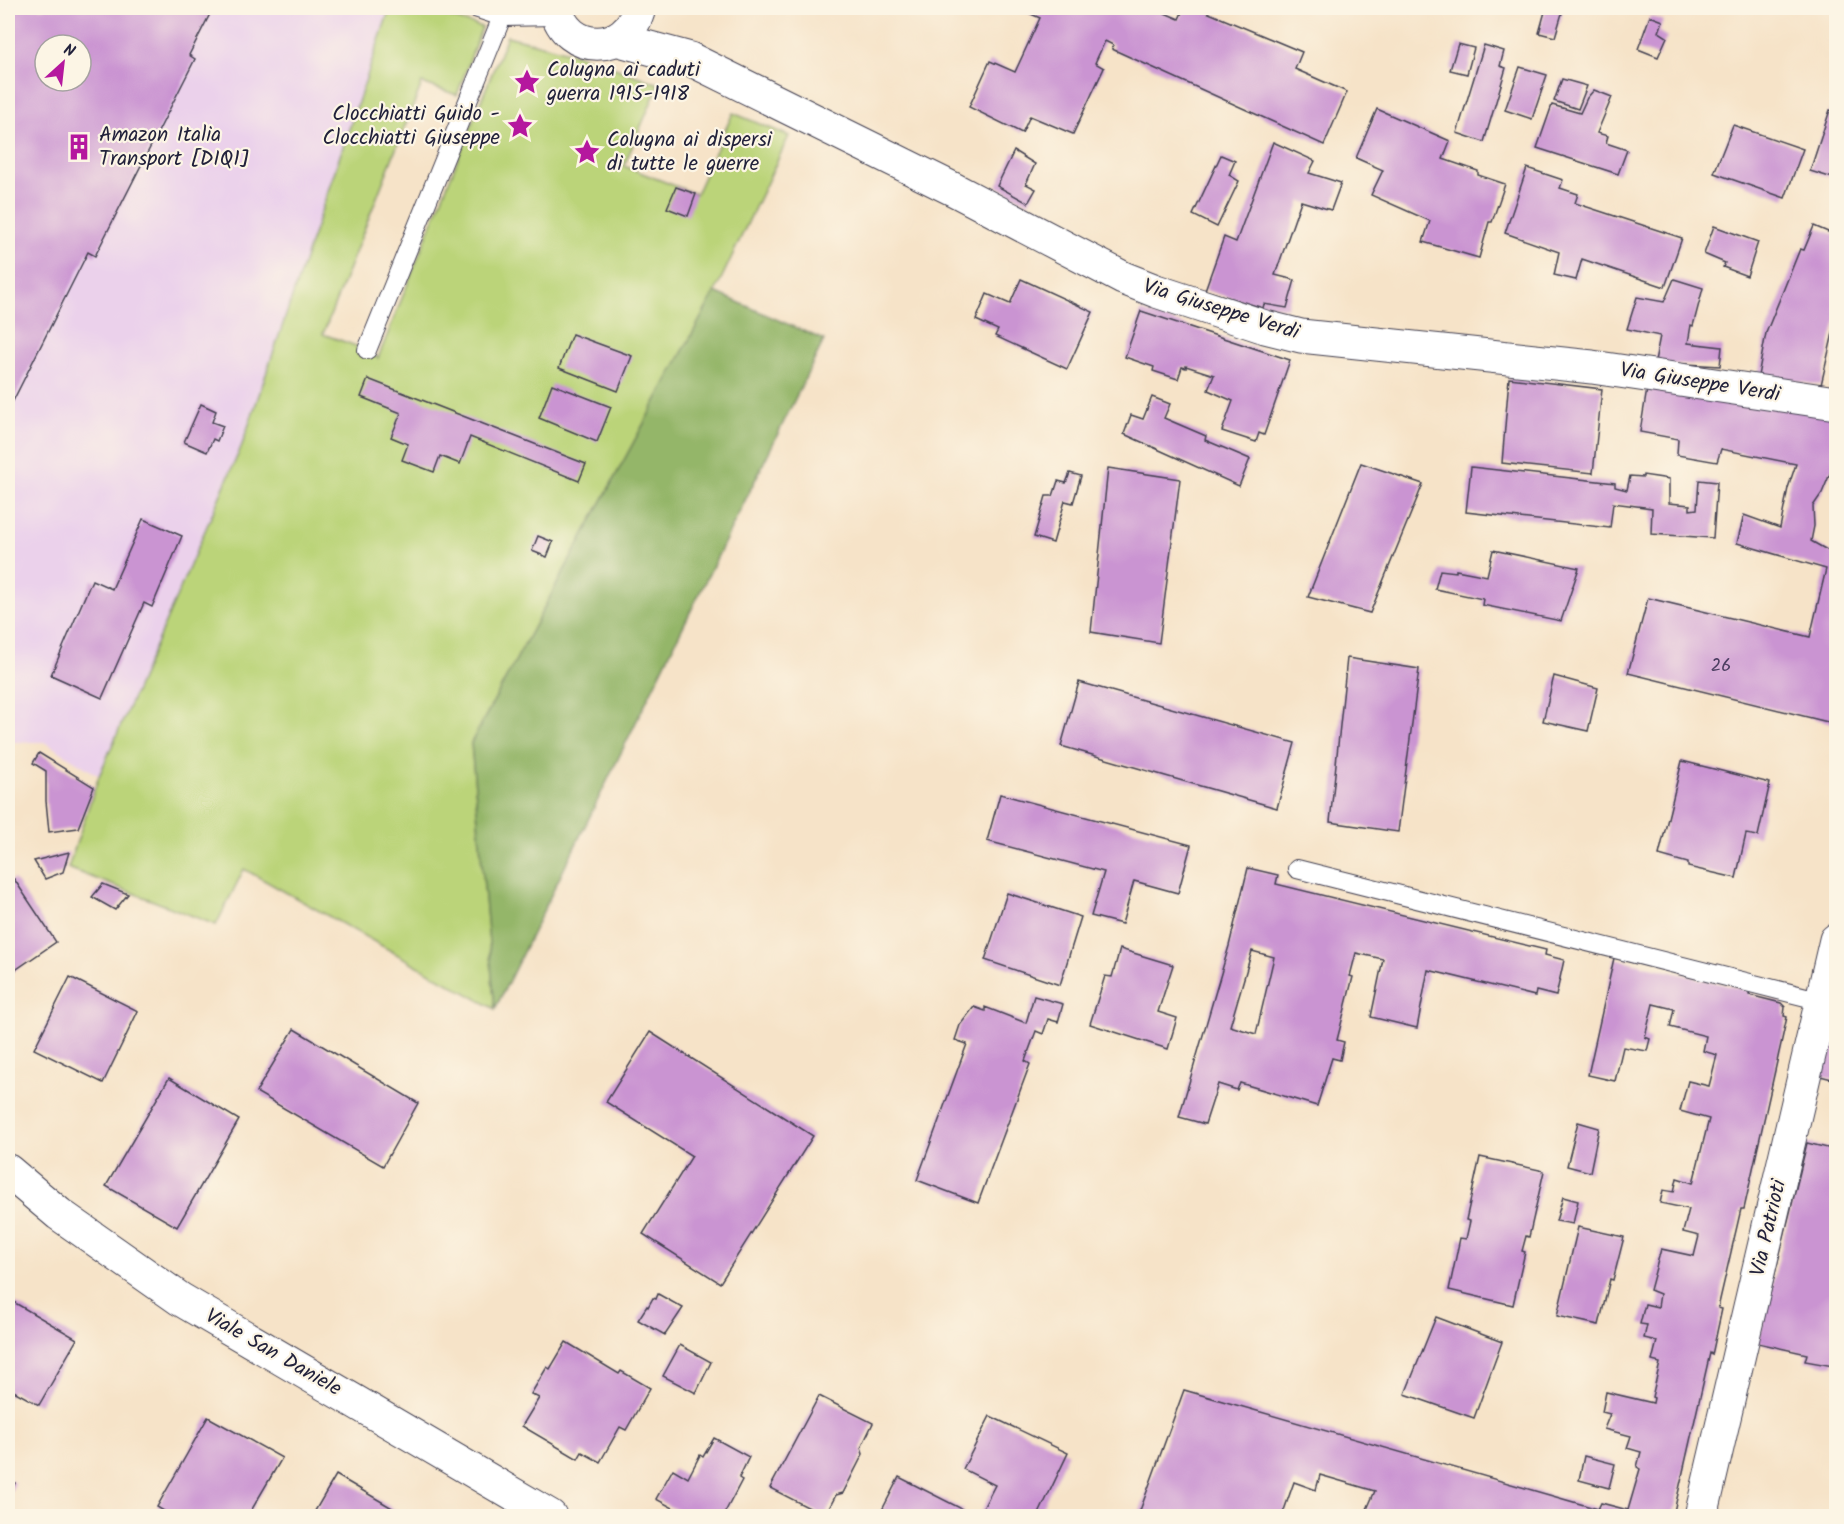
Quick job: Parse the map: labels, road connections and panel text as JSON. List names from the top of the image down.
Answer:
{
  "streets": {
    "street": ["Via Giuseppe Verdi", "Via Patrioti", "Viale San Daniele"]
  },
  "places": {
    "place": ["Colugna ai caduti guerra 1915-1918", "Clocchiatti Guido - Clocchiatti Giuseppe", "Colugna ai dispersi di tutte le guerre"],
    "building": ["Amazon Italia Transport [DIQ1]"]
  },
  "house_numbers": ["26"],
  "north": "top right"
}
